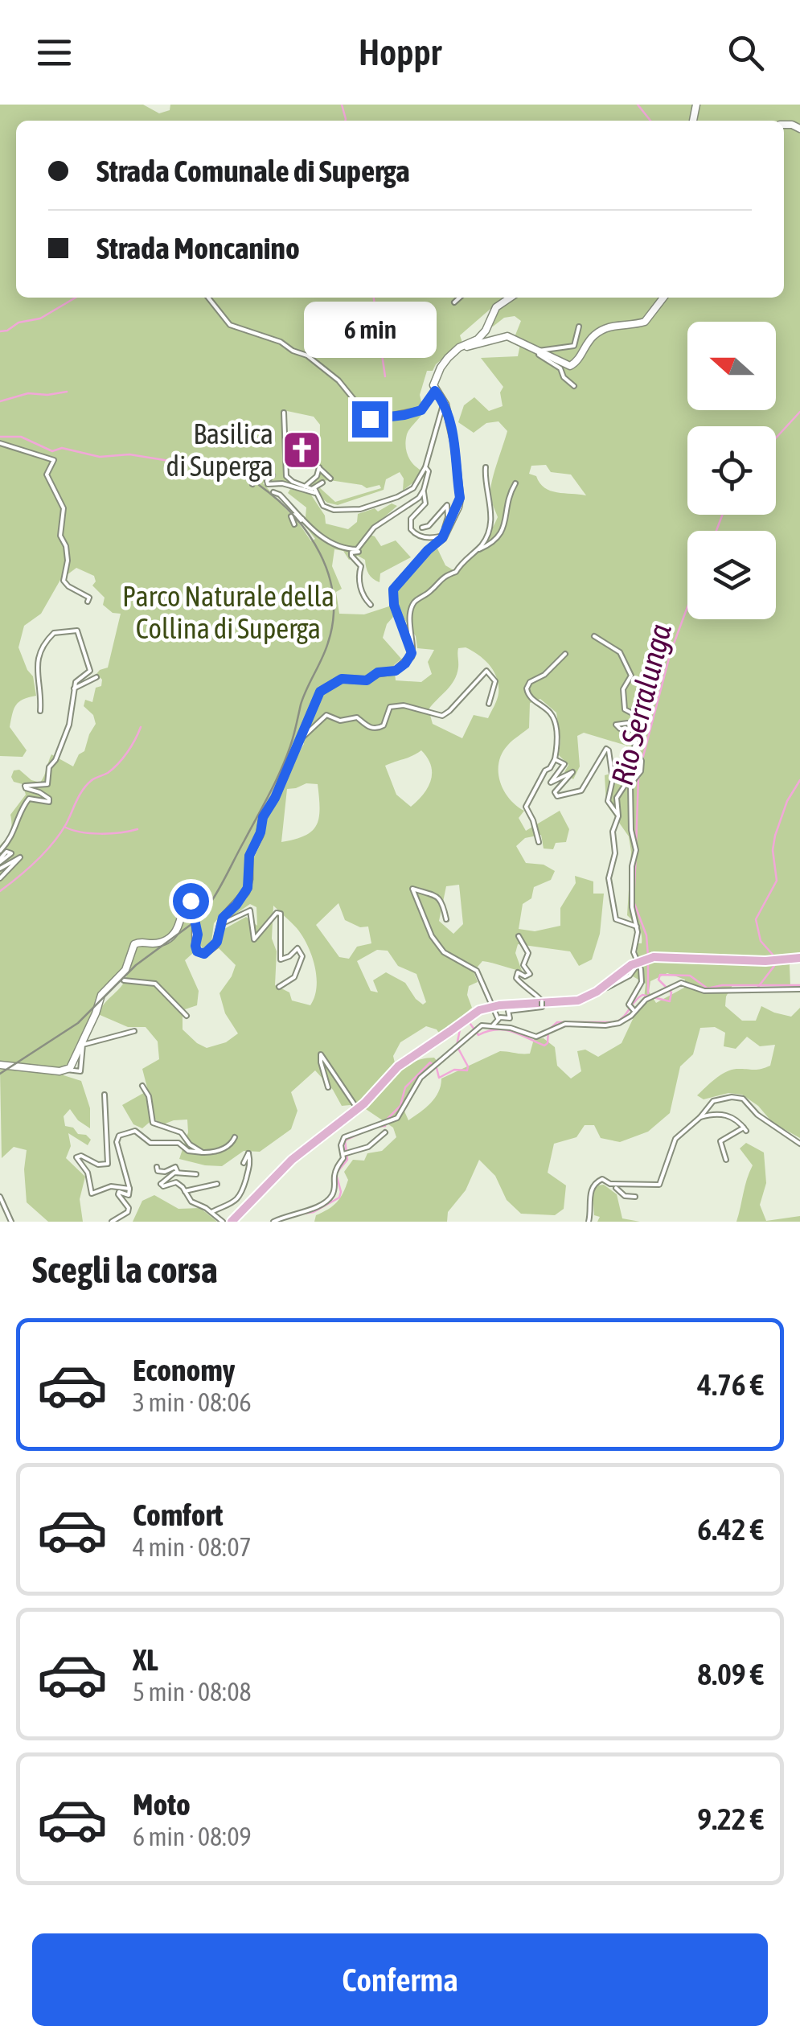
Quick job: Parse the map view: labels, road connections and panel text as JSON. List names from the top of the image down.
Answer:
{
  "water": ["Rio Serralunga"],
  "parks": ["Parco Naturale della Collina di Superga"],
  "places": {
    "church": ["Basilica di Superga"]
  },
  "north": "left",
  "page": {
    "header": "Hoppr",
    "banner": ["Strada Comunale di Superga", "Strada Moncanino"],
    "bubble": "6 min",
    "heading": "Scegli la corsa",
    "list": [
      {
        "name": "Economy",
        "note": "3 min · 08:06",
        "value": "4.76 €"
      },
      {
        "name": "Comfort",
        "note": "4 min · 08:07",
        "value": "6.42 €"
      },
      {
        "name": "XL",
        "note": "5 min · 08:08",
        "value": "8.09 €"
      },
      {
        "name": "Moto",
        "note": "6 min · 08:09",
        "value": "9.22 €"
      }
    ],
    "buttons": "Conferma"
  }
}
